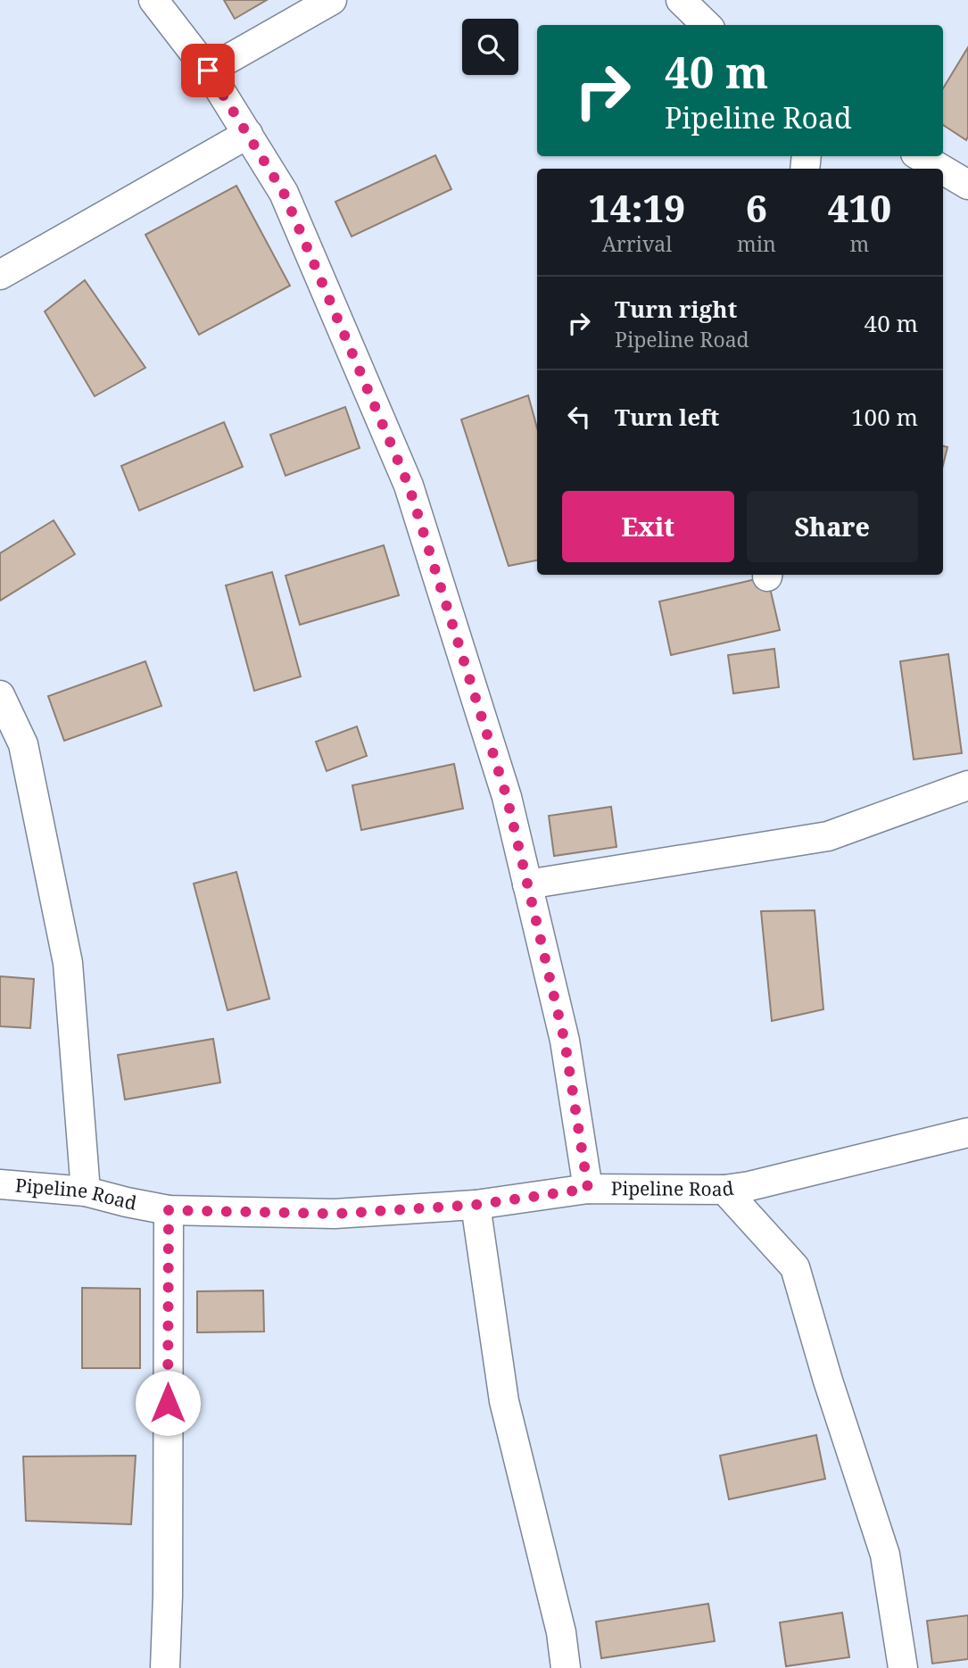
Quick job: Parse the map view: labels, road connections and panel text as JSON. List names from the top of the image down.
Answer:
{
  "streets": {
    "street": ["Pipeline Road"]
  },
  "page": {
    "turn": ["40 m", "Pipeline Road"],
    "eta": [
      "14:19",
      "Arrival",
      "6",
      "min",
      "410",
      "m"
    ],
    "list": [
      {
        "name": "Turn right",
        "note": "Pipeline Road",
        "value": "40 m"
      },
      {
        "name": "Turn left",
        "value": "100 m"
      }
    ],
    "buttons": ["Exit", "Share"]
  }
}
